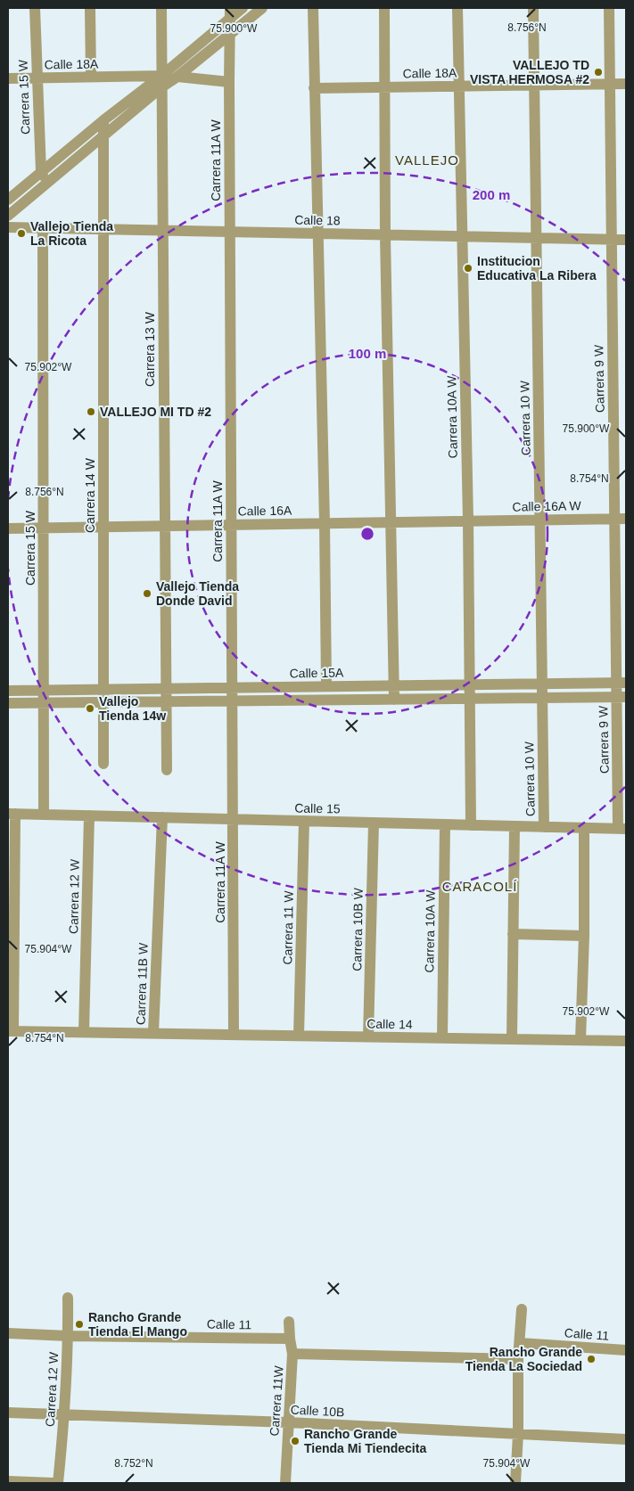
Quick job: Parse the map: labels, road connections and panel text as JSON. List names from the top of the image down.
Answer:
{
  "streets": {
    "street": [
      "Calle 18A",
      "Carrera 15 W",
      "Carrera 11A W",
      "Calle 18",
      "Carrera 13 W",
      "Carrera 9 W",
      "Carrera 10A W",
      "Carrera 10 W",
      "Carrera 14 W",
      "Calle 16A W",
      "Calle 16A",
      "Calle 15A",
      "Calle 15",
      "Carrera 12 W",
      "Carrera 11 W",
      "Carrera 10B W",
      "Carrera 11B W",
      "Calle 14",
      "Calle 11",
      "Carrera 11W",
      "Calle 10B"
    ]
  },
  "crossings": [
    ["Calle 18A", "Carrera 15 W"],
    ["Calle 18A", "Carrera 13 W"],
    ["Calle 18A", "Carrera 9 W"],
    ["Calle 18A", "Carrera 10A W"],
    ["Calle 18A", "Carrera 10 W"],
    ["Carrera 15 W", "Calle 18"],
    ["Carrera 15 W", "Calle 16A"],
    ["Carrera 15 W", "Calle 15A"],
    ["Carrera 15 W", "Calle 15"],
    ["Carrera 11A W", "Calle 18"],
    ["Carrera 11A W", "Calle 16A"],
    ["Carrera 11A W", "Calle 15A"],
    ["Carrera 11A W", "Calle 15"],
    ["Carrera 11A W", "Calle 14"],
    ["Calle 18", "Carrera 13 W"],
    ["Calle 18", "Carrera 9 W"],
    ["Calle 18", "Carrera 10A W"],
    ["Calle 18", "Carrera 10 W"],
    ["Calle 18", "Carrera 14 W"],
    ["Carrera 13 W", "Calle 16A"],
    ["Carrera 13 W", "Calle 15A"],
    ["Carrera 9 W", "Calle 16A W"],
    ["Carrera 9 W", "Calle 15A"],
    ["Carrera 9 W", "Calle 15"],
    ["Carrera 10A W", "Calle 16A W"],
    ["Carrera 10A W", "Calle 16A"],
    ["Carrera 10A W", "Calle 15A"],
    ["Carrera 10A W", "Calle 15"],
    ["Carrera 10A W", "Calle 14"],
    ["Carrera 10 W", "Calle 16A W"],
    ["Carrera 10 W", "Calle 15A"],
    ["Carrera 10 W", "Calle 15"],
    ["Carrera 10 W", "Calle 14"],
    ["Carrera 14 W", "Calle 16A"],
    ["Carrera 14 W", "Calle 15A"],
    ["Calle 16A W", "Calle 16A"],
    ["Calle 15", "Carrera 12 W"],
    ["Calle 15", "Carrera 11 W"],
    ["Calle 15", "Carrera 10B W"],
    ["Calle 15", "Carrera 11B W"],
    ["Carrera 12 W", "Carrera 11B W"],
    ["Carrera 12 W", "Calle 11"],
    ["Carrera 12 W", "Calle 10B"],
    ["Carrera 11 W", "Calle 14"],
    ["Carrera 10B W", "Calle 14"],
    ["Carrera 11B W", "Calle 14"],
    ["Calle 11", "Carrera 11W"],
    ["Carrera 11W", "Calle 10B"]
  ],
  "districts": ["VALLEJO", "CARACOLÍ"],
  "places": [
    "VALLEJO TD VISTA HERMOSA #2",
    "Vallejo Tienda La Ricota",
    "Institucion Educativa La Ribera",
    "VALLEJO MI TD #2",
    "Vallejo Tienda Donde David",
    "Vallejo Tienda 14w",
    "Rancho Grande Tienda El Mango",
    "Rancho Grande Tienda La Sociedad",
    "Rancho Grande Tienda Mi Tiendecita"
  ],
  "coordinates": [
    "8.756°N",
    "75.900°W",
    "75.902°W",
    "8.754°N",
    "75.904°W",
    "8.752°N"
  ],
  "rings": ["200 m", "100 m"]
}
